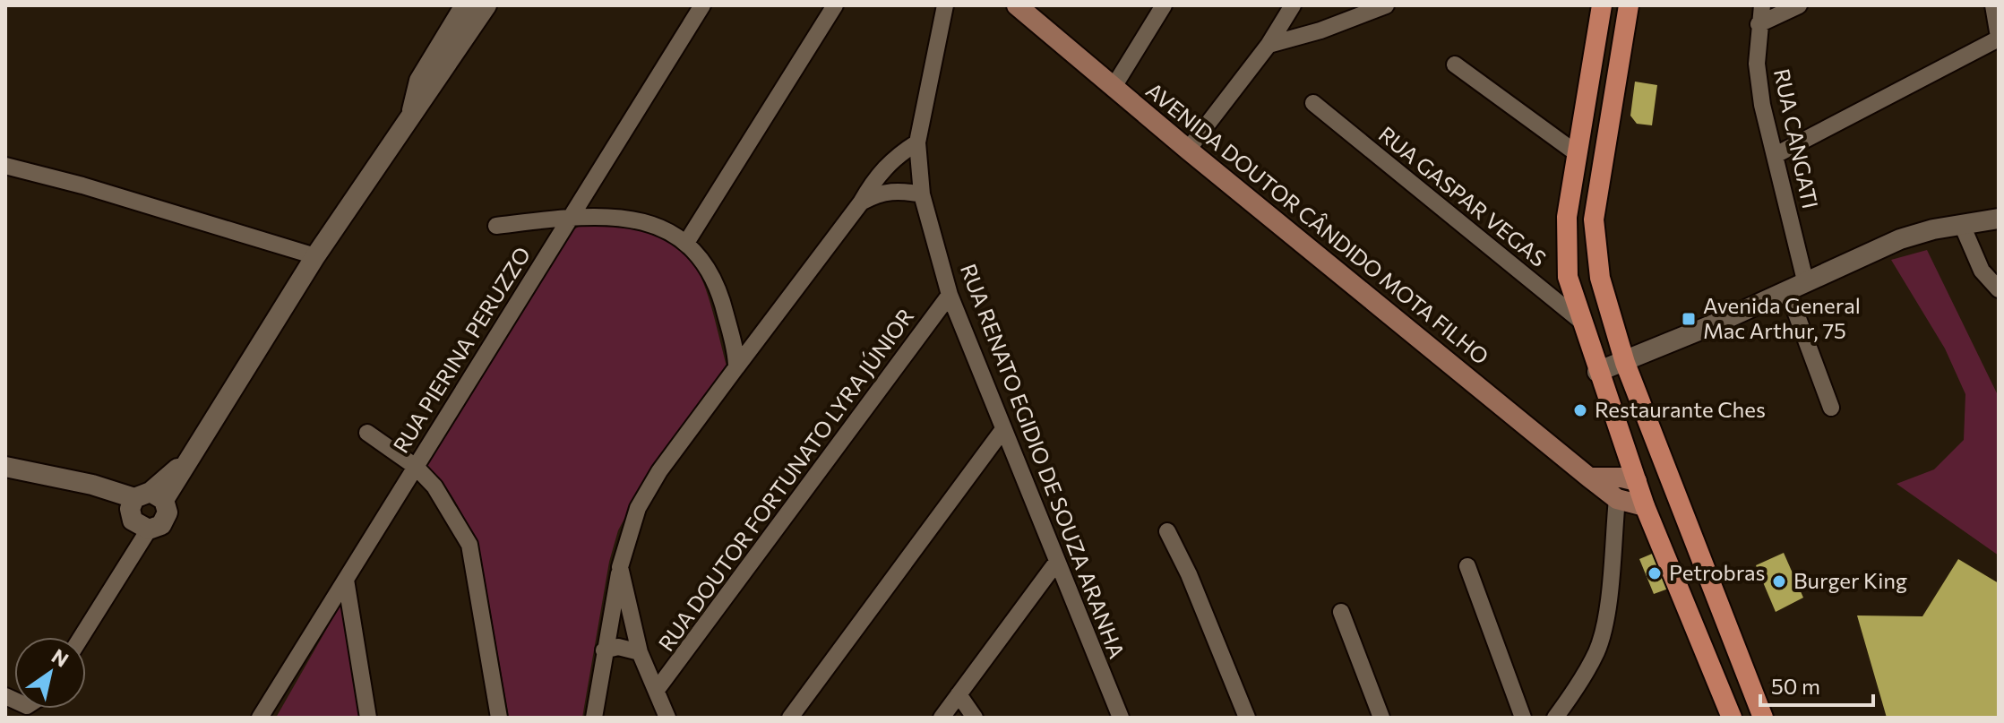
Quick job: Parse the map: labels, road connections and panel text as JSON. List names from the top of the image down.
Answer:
{
  "streets": {
    "main road": ["AVENIDA DOUTOR CÂNDIDO MOTA FILHO"],
    "street": [
      "RUA CANGATI",
      "RUA GASPAR VEGAS",
      "RUA PIERINA PERUZZO",
      "RUA RENATO EGIDIO DE SOUZA ARANHA",
      "RUA DOUTOR FORTUNATO LYRA JÚNIOR"
    ]
  },
  "crossings": [
    ["RUA RENATO EGIDIO DE SOUZA ARANHA", "RUA DOUTOR FORTUNATO LYRA JÚNIOR"]
  ],
  "places": {
    "transit": ["Avenida General Mac Arthur, 75"],
    "other": ["Restaurante Ches", "Petrobras", "Burger King"]
  },
  "scale_bar": "50 m",
  "north": "top right"
}
